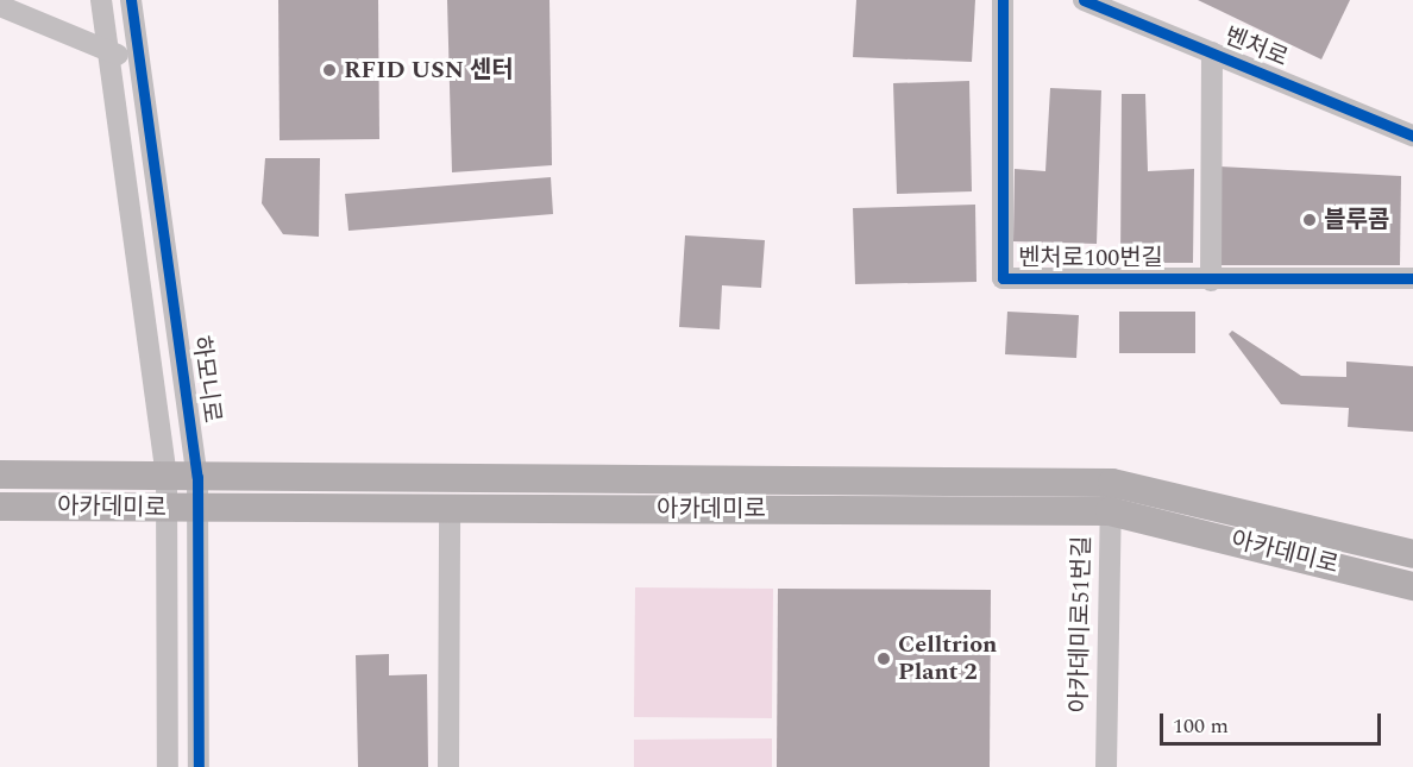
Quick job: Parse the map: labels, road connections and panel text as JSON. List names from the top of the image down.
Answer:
{
  "streets": {
    "main road": ["아카데미로"],
    "street": [
      "벤처로",
      "벤처로100번길",
      "하모니로",
      "아카데미로51번길"
    ]
  },
  "crossings": [
    ["하모니로", "아카데미로"],
    ["아카데미로", "아카데미로51번길"]
  ],
  "places": ["RFID USN 센터", "블루콤", "Celltrion Plant 2"],
  "scale_bar": "100 m"
}
